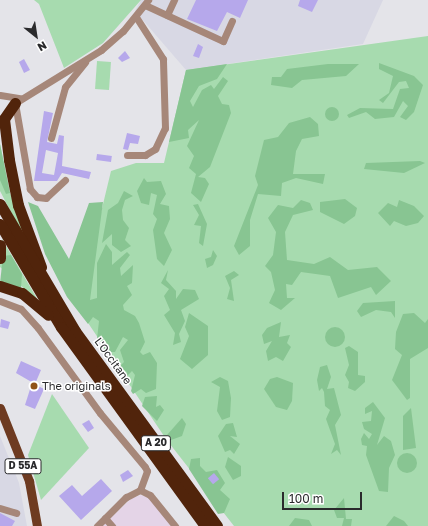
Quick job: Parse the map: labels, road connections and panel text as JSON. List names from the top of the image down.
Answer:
{
  "streets": {
    "highway": ["L'Occitane", "A 20"],
    "main road": ["D 55A"]
  },
  "places": ["The originals"],
  "scale_bar": "100 m",
  "north": "bottom right"
}
